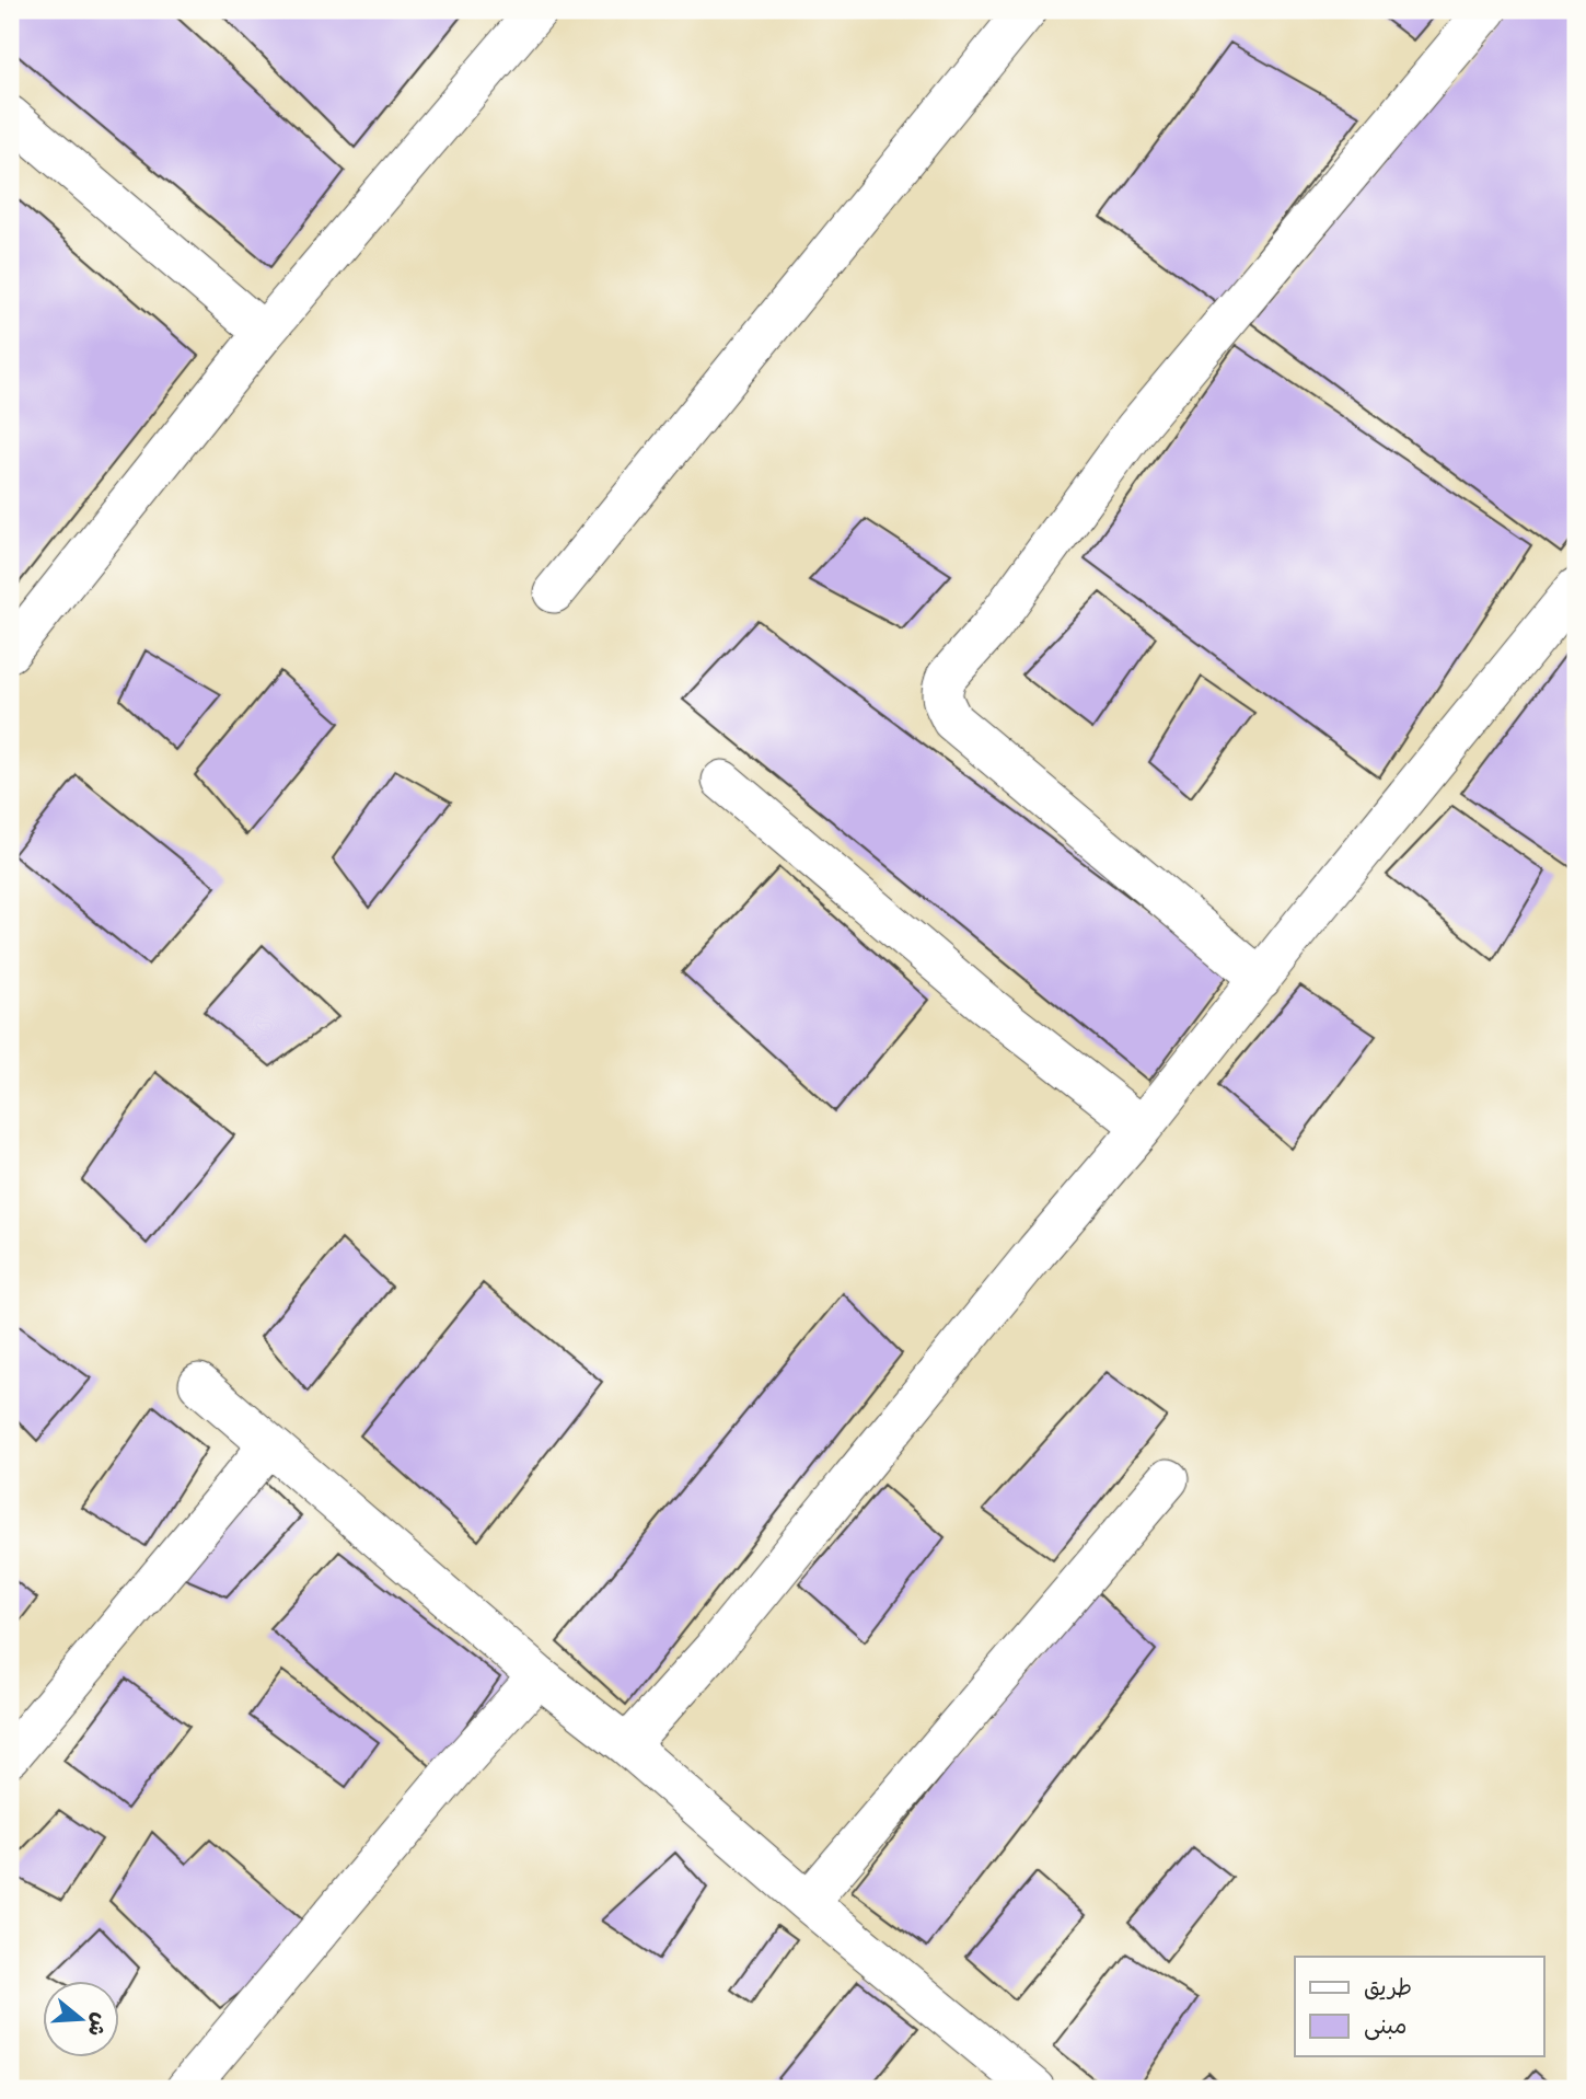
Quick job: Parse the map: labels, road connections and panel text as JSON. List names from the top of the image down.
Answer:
{
  "legend": ["طريق", "مبنى"],
  "north": "right"
}
